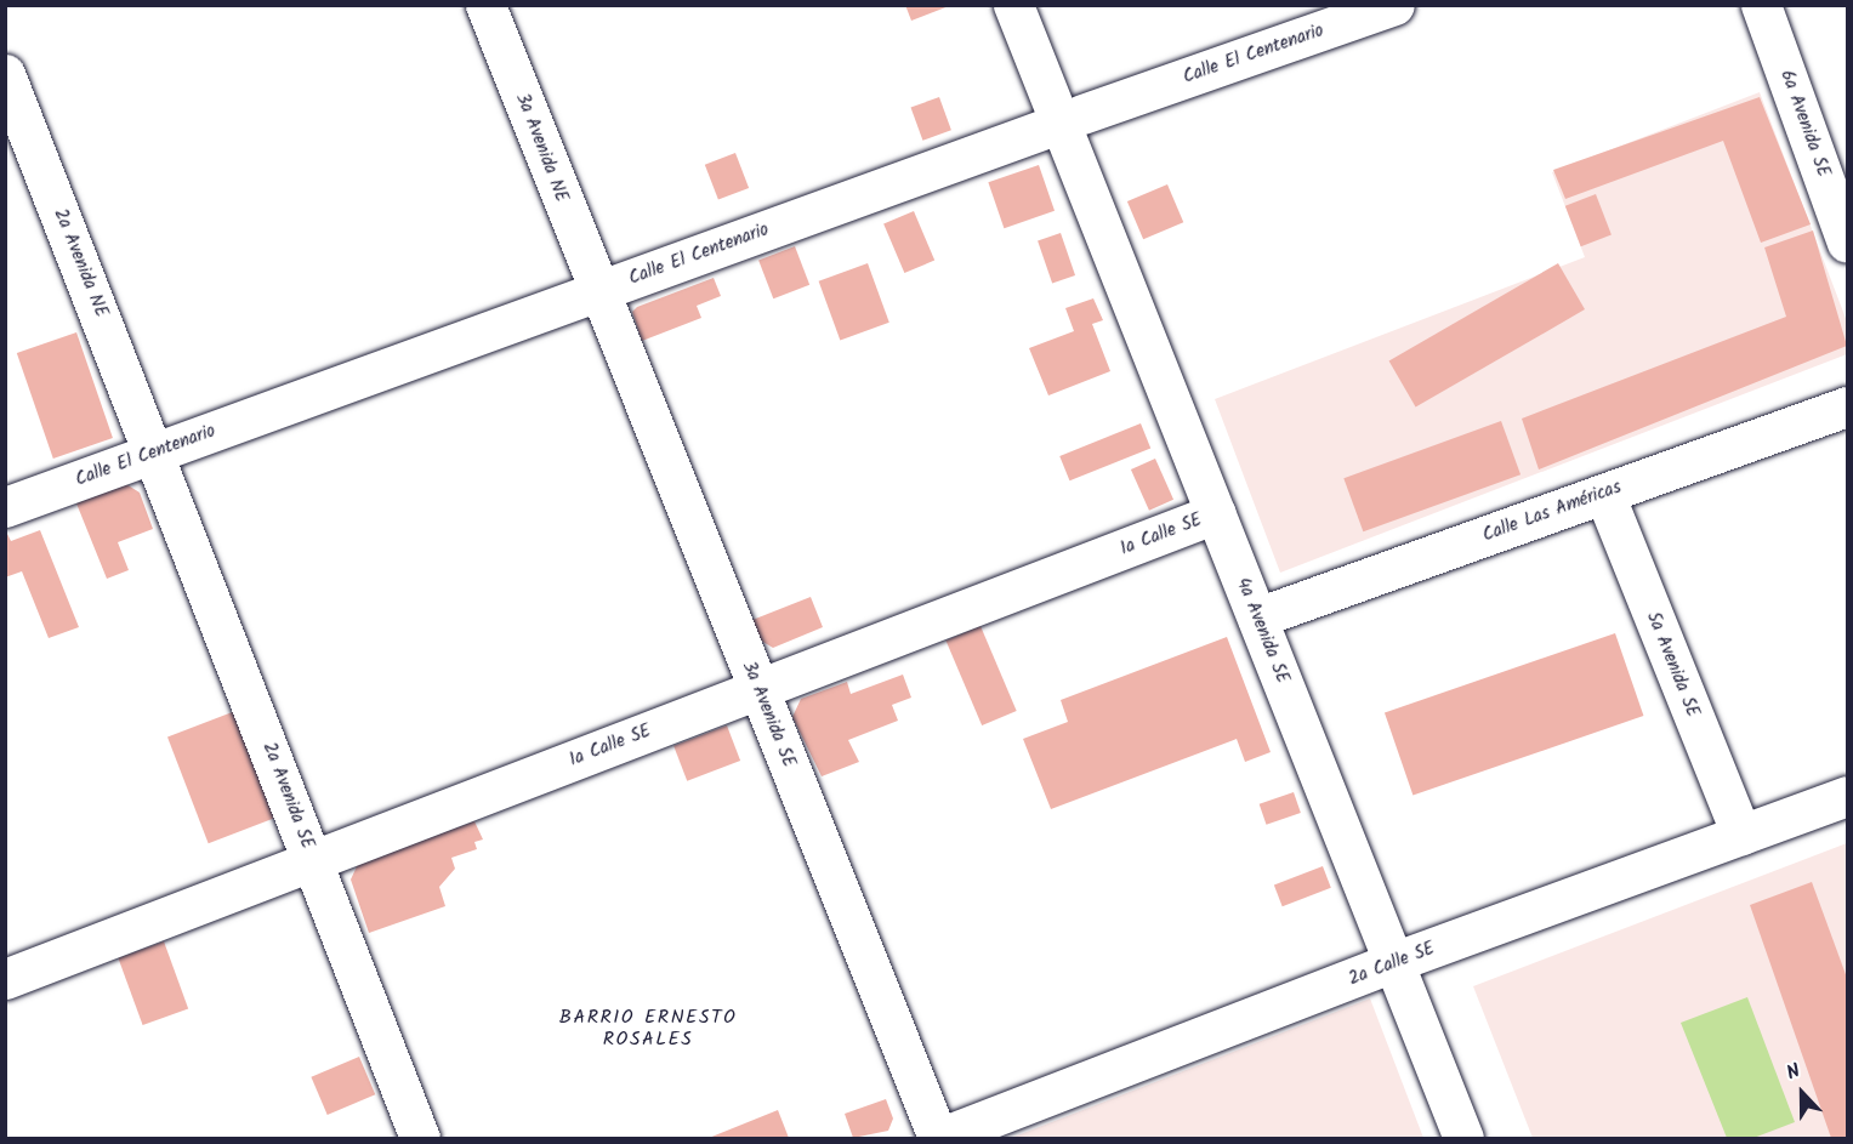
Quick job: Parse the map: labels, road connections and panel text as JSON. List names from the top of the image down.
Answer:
{
  "streets": {
    "street": [
      "Calle El Centenario",
      "6a Avenida SE",
      "3a Avenida NE",
      "2a Avenida NE",
      "Calle Las Américas",
      "1a Calle SE",
      "4a Avenida SE",
      "5a Avenida SE",
      "3a Avenida SE",
      "2a Avenida SE",
      "2a Calle SE"
    ]
  },
  "crossings": [
    ["Calle El Centenario", "3a Avenida NE"],
    ["Calle El Centenario", "2a Avenida NE"],
    ["Calle El Centenario", "4a Avenida SE"],
    ["Calle El Centenario", "3a Avenida SE"],
    ["Calle El Centenario", "2a Avenida SE"],
    ["3a Avenida NE", "3a Avenida SE"],
    ["2a Avenida NE", "2a Avenida SE"],
    ["Calle Las Américas", "4a Avenida SE"],
    ["Calle Las Américas", "5a Avenida SE"],
    ["1a Calle SE", "4a Avenida SE"],
    ["1a Calle SE", "3a Avenida SE"],
    ["1a Calle SE", "2a Avenida SE"],
    ["4a Avenida SE", "2a Calle SE"],
    ["5a Avenida SE", "2a Calle SE"],
    ["3a Avenida SE", "2a Calle SE"]
  ],
  "districts": ["BARRIO ERNESTO ROSALES"],
  "north": "top"
}
